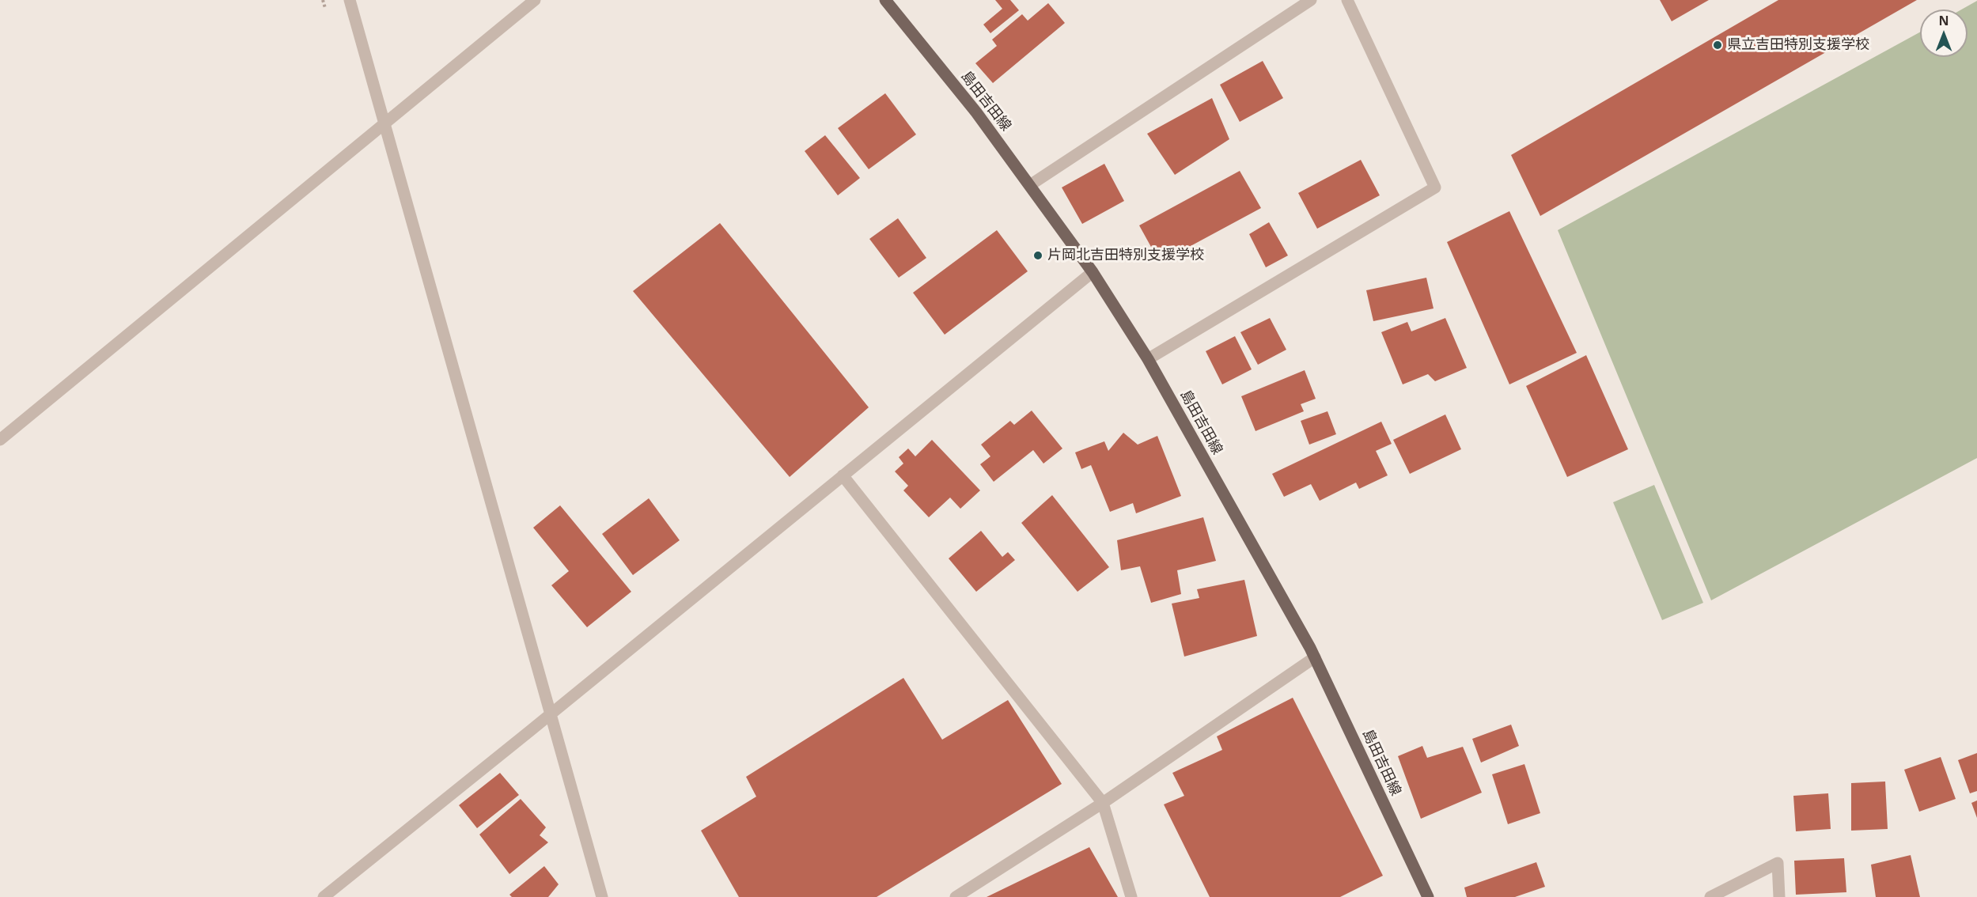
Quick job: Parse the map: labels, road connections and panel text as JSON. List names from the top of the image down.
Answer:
{
  "streets": {
    "main road": ["島田吉田線"]
  },
  "places": ["県立吉田特別支援学校", "片岡北吉田特別支援学校"],
  "north": "top"
}
